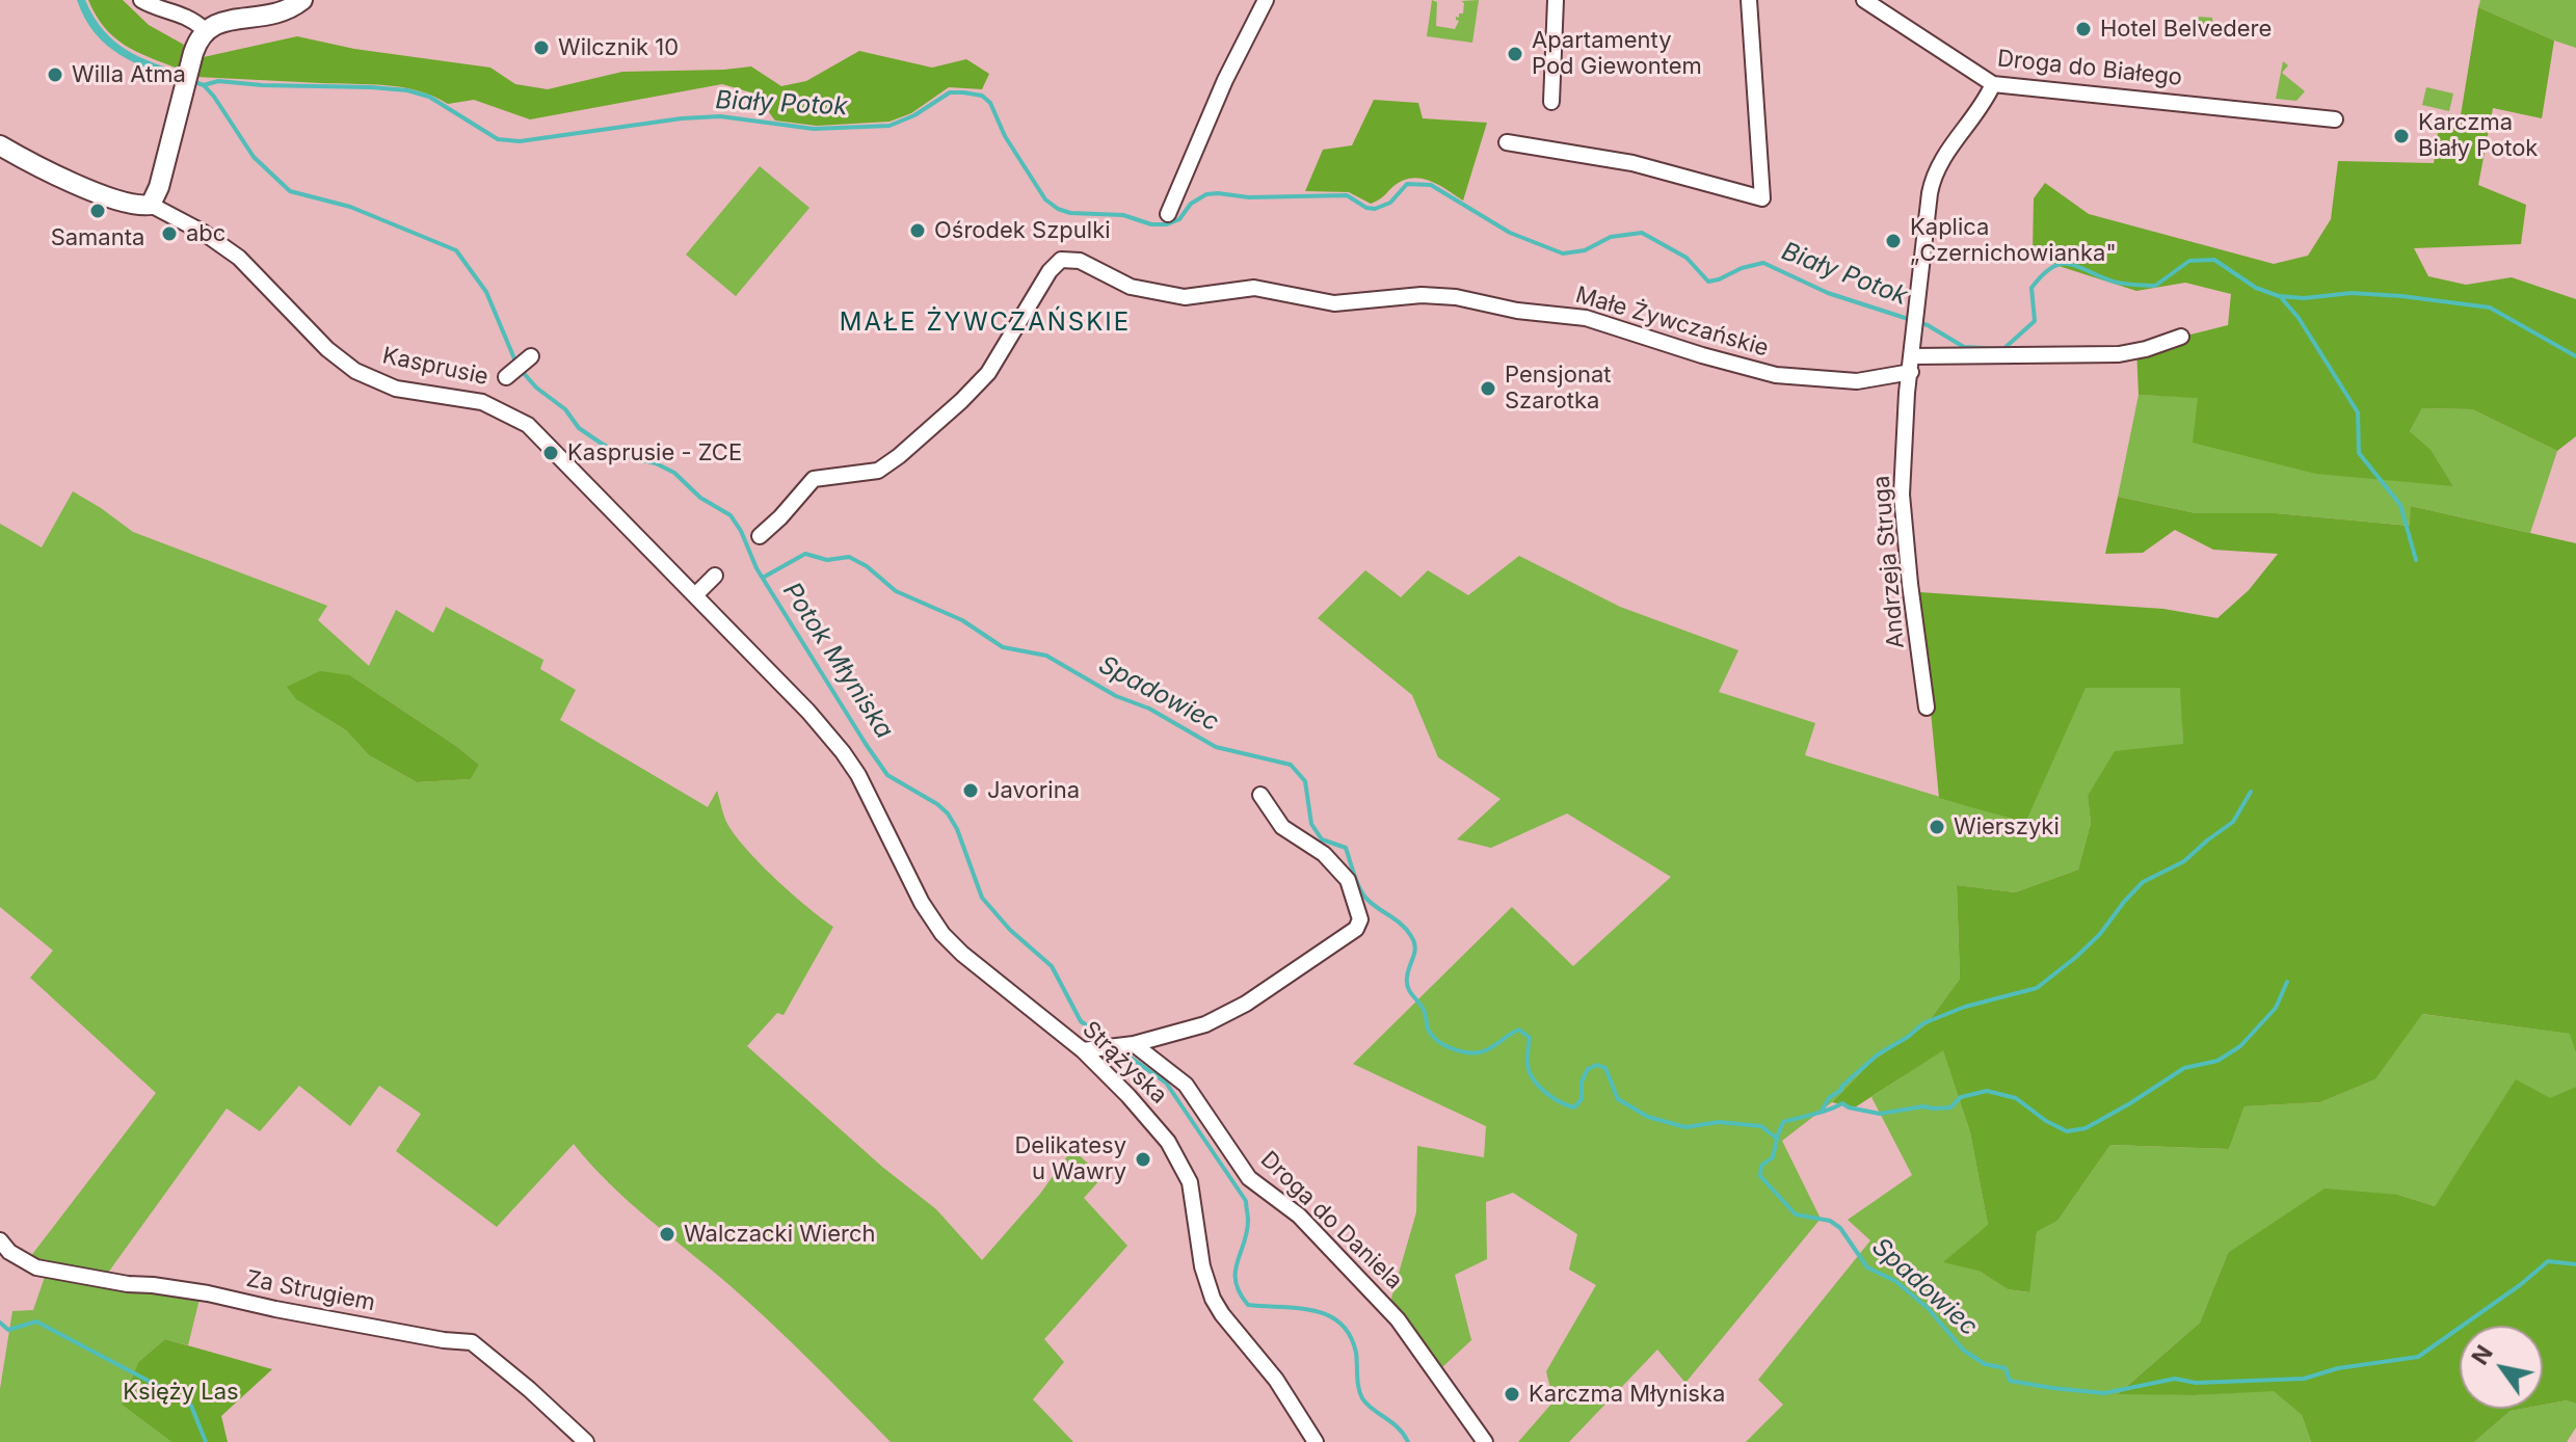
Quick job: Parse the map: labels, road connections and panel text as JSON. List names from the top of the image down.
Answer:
{
  "streets": {
    "street": [
      "Droga do Białego",
      "Małe Żywczańskie",
      "Kasprusie",
      "Andrzeja Struga",
      "Strążyska",
      "Droga do Daniela",
      "Za Strugiem"
    ]
  },
  "crossings": [
    ["Droga do Białego", "Andrzeja Struga"],
    ["Małe Żywczańskie", "Andrzeja Struga"],
    ["Kasprusie", "Strążyska"]
  ],
  "districts": ["MAŁE ŻYWCZAŃSKIE"],
  "water": ["Biały Potok", "Potok Młyniska", "Spadowiec"],
  "parks": ["Księży Las"],
  "places": [
    "Hotel Belvedere",
    "Wilcznik 10",
    "Apartamenty Pod Giewontem",
    "Willa Atma",
    "Karczma Biały Potok",
    "Samanta",
    "Ośrodek Szpulki",
    "abc",
    "Kaplica „Czernichowianka\"",
    "Pensjonat Szarotka",
    "Kasprusie - ZCE",
    "Javorina",
    "Wierszyki",
    "Delikatesy u Wawry",
    "Walczacki Wierch",
    "Karczma Młyniska"
  ],
  "north": "top left"
}
